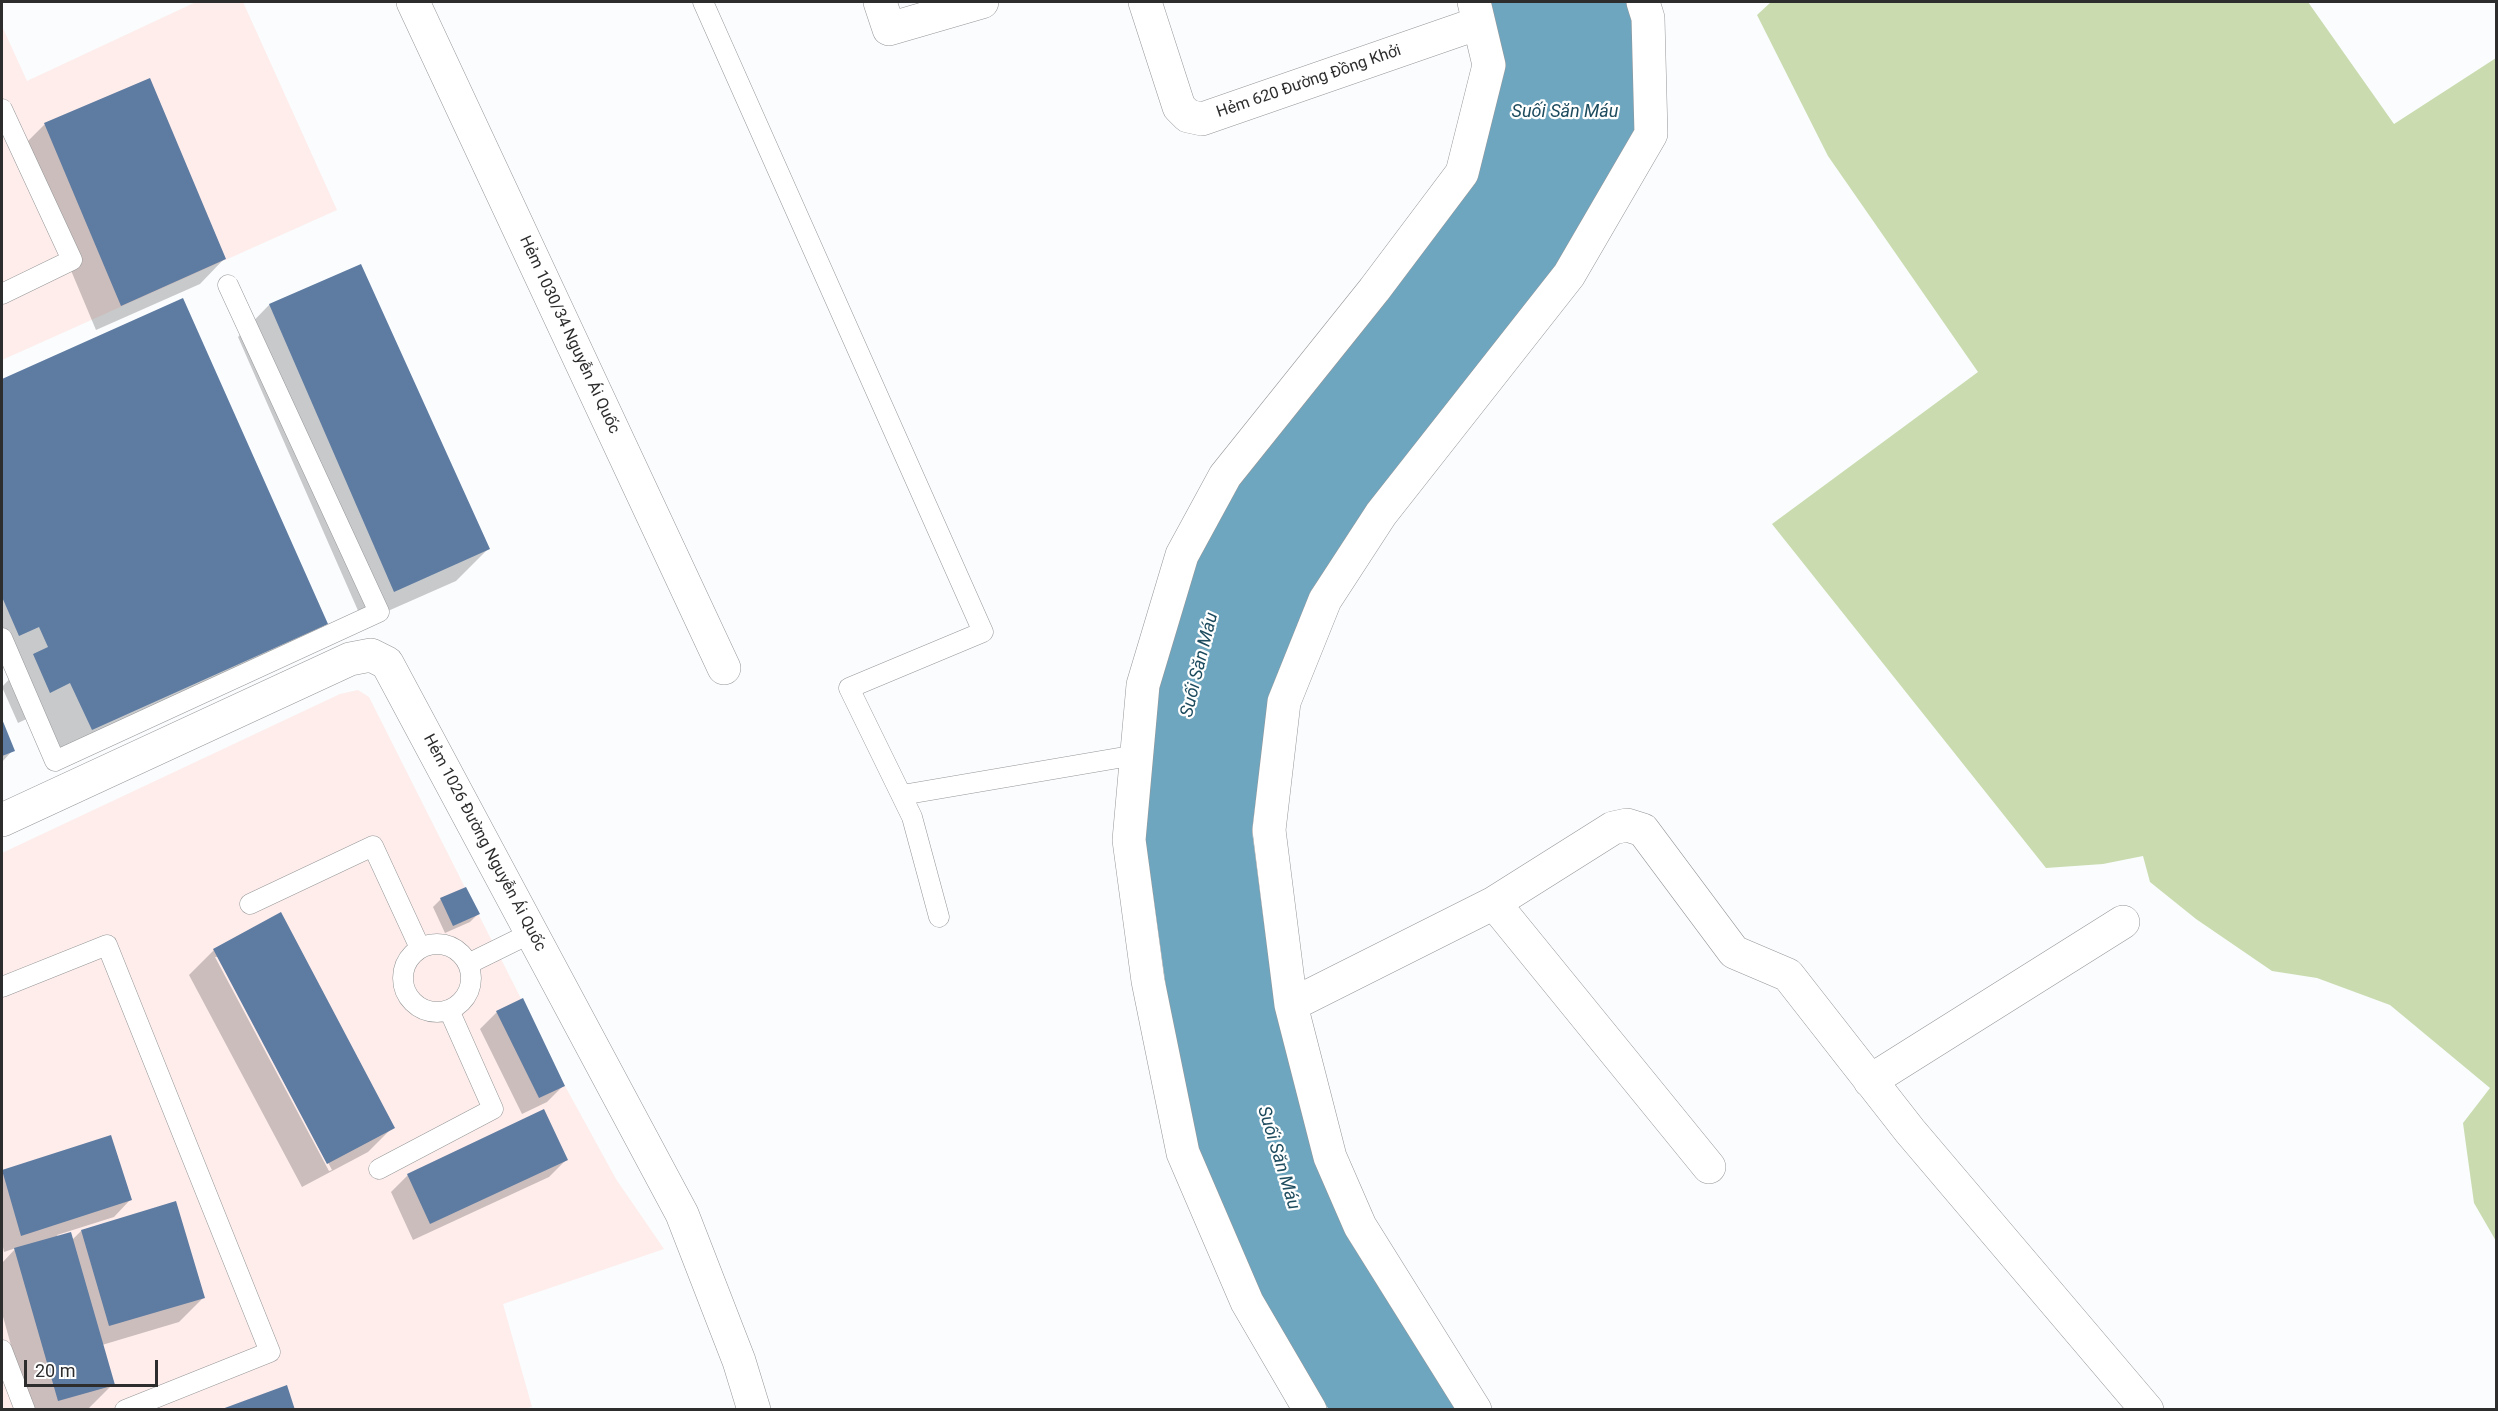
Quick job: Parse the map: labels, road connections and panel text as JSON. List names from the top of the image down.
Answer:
{
  "streets": {
    "street": ["Hẻm 620 Đường Đồng Khởi", "Hẻm 1030/34 Nguyễn Ái Quốc", "Hẻm 1026 Đường Nguyễn Ái Quốc"]
  },
  "water": ["Suối Săn Máu"],
  "scale_bar": "20 m"
}
